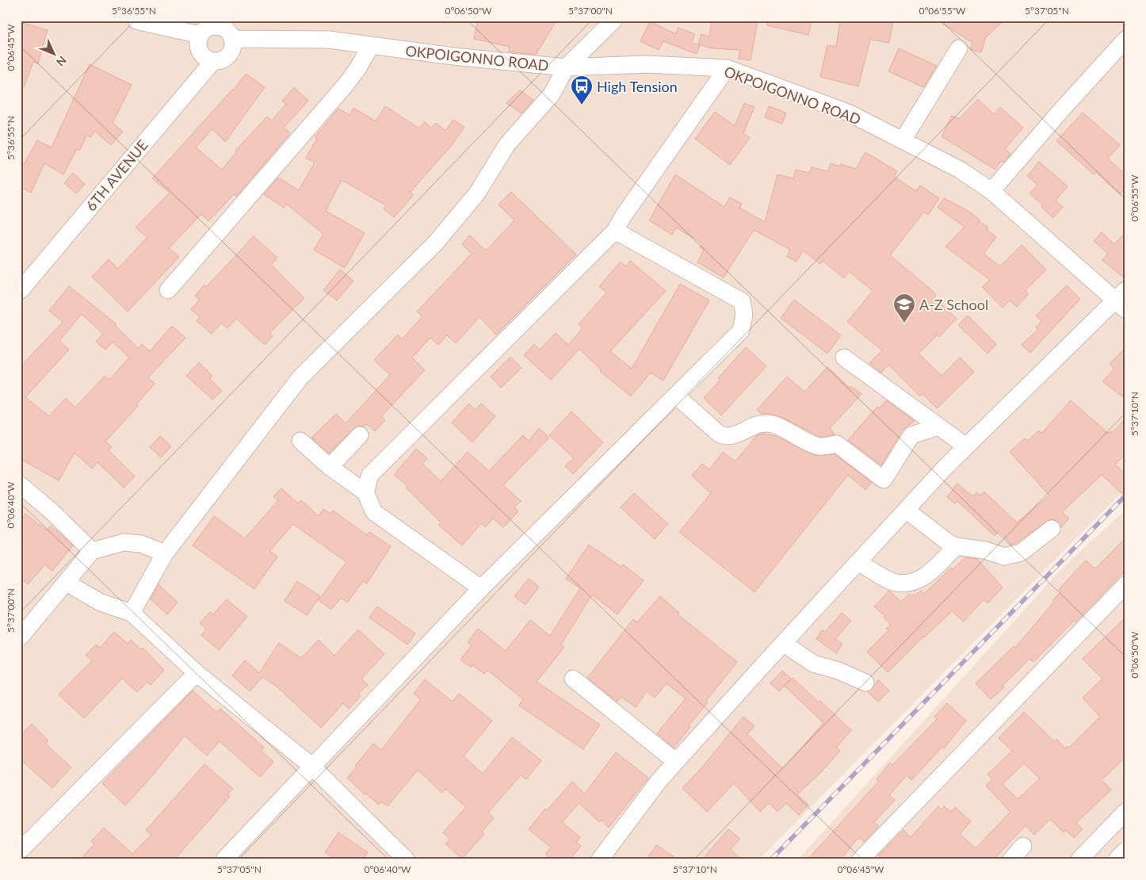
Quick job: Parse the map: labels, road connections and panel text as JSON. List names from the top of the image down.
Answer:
{
  "streets": {
    "street": ["OKPOIGONNO ROAD", "6TH AVENUE"]
  },
  "crossings": [
    ["OKPOIGONNO ROAD", "6TH AVENUE"]
  ],
  "places": {
    "bus stop": ["High Tension"],
    "school or university": ["A-Z School"]
  },
  "north": "bottom right",
  "coordinates": [
    "5°36'55\"N",
    "0°06'50\"W",
    "5°37'00\"N",
    "0°06'55\"W",
    "5°37'05\"N",
    "0°06'45\"W",
    "5°37'10\"N",
    "0°06'40\"W"
  ]
}
